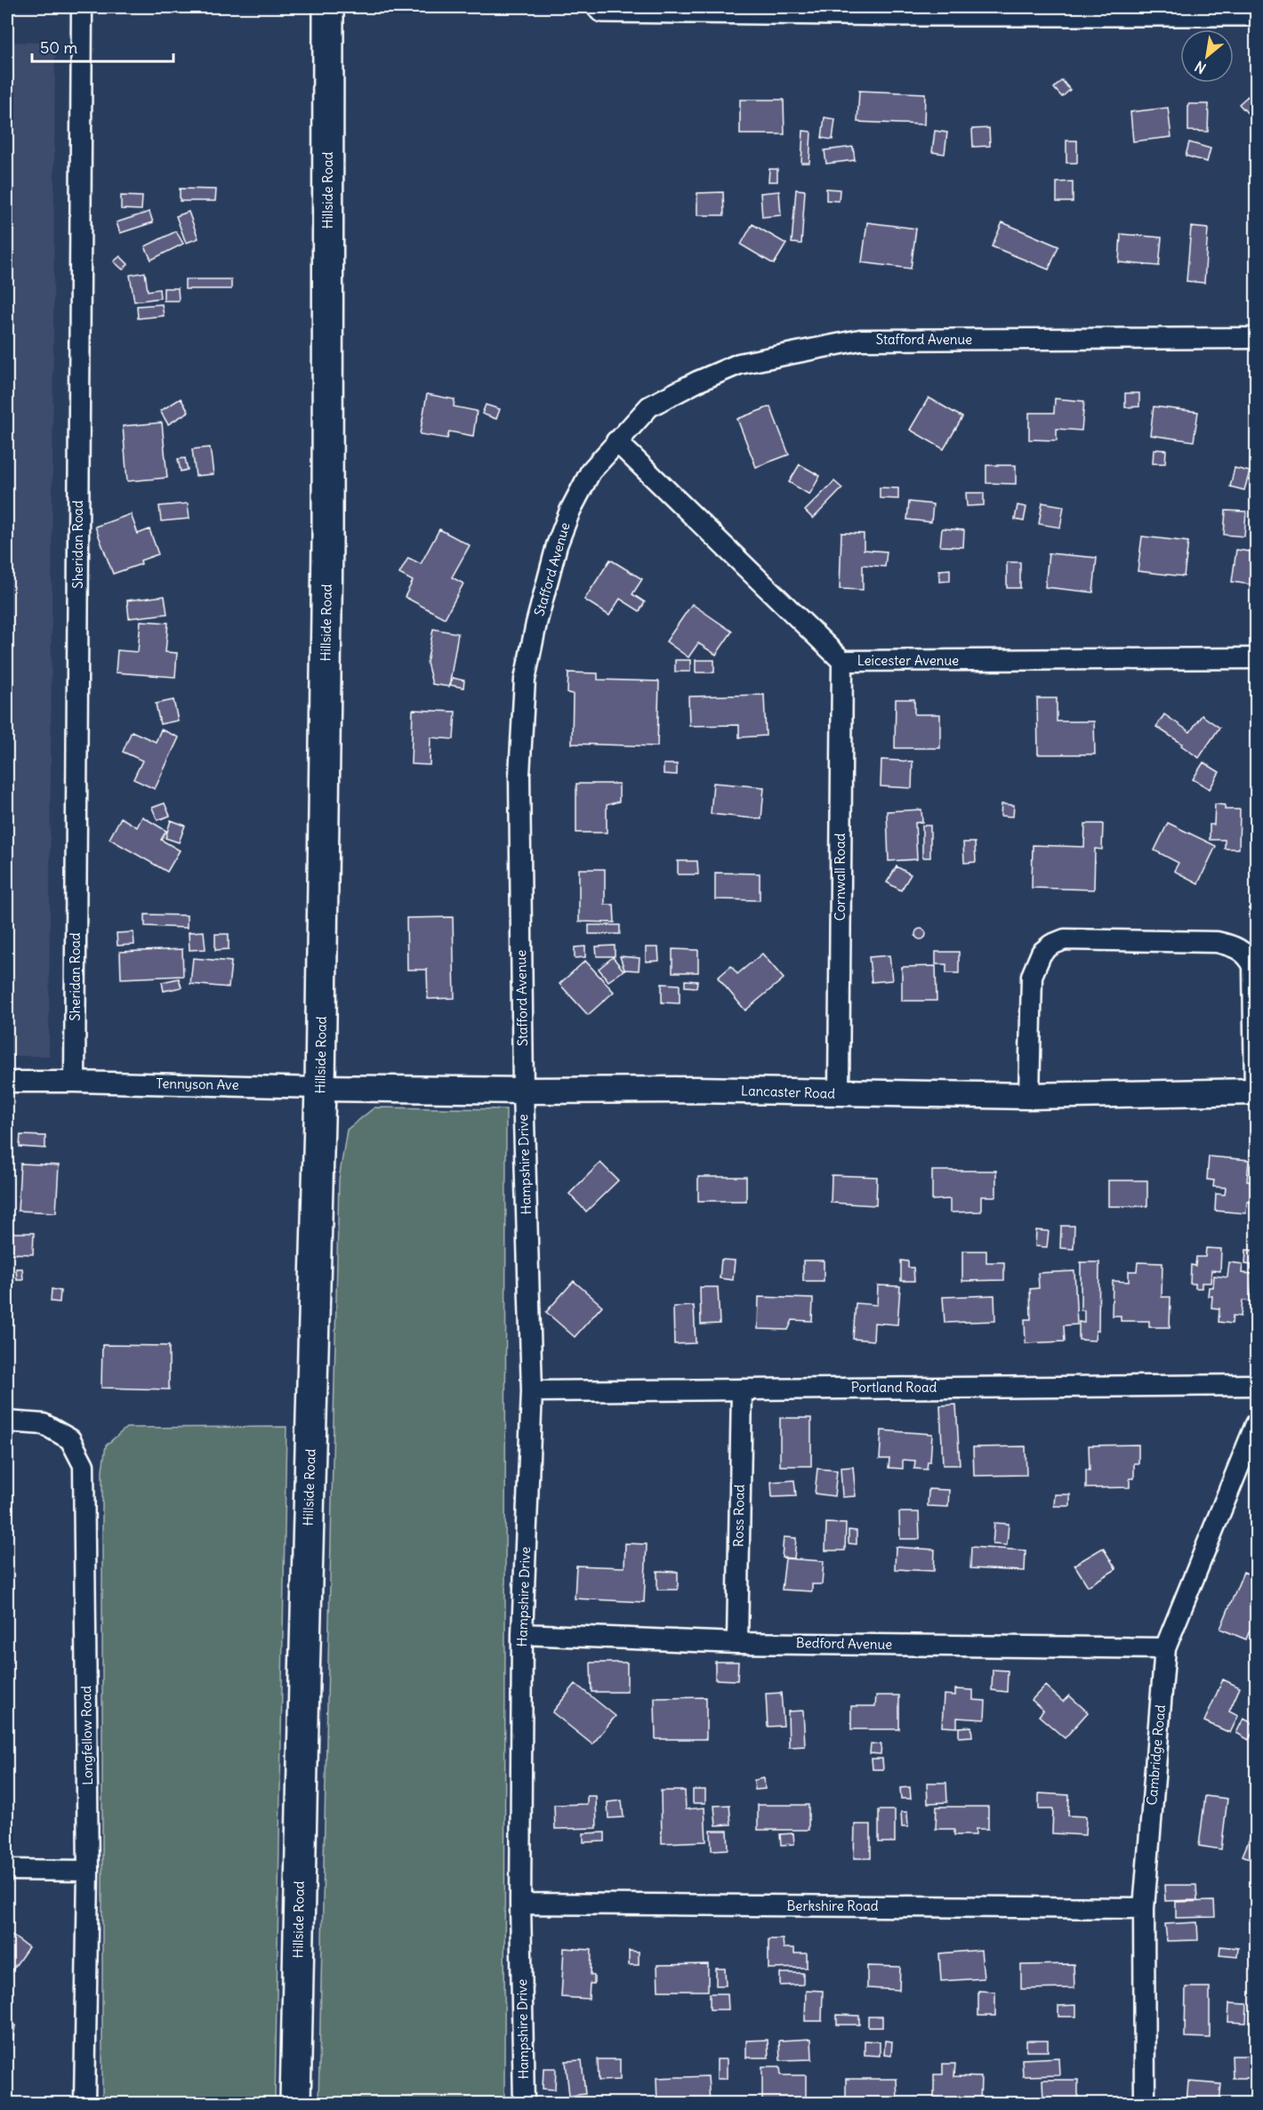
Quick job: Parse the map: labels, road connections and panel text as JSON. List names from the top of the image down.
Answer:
{
  "streets": {
    "main road": ["Hillside Road"],
    "street": [
      "Stafford Avenue",
      "Sheridan Road",
      "Leicester Avenue",
      "Cornwall Road",
      "Tennyson Ave",
      "Lancaster Road",
      "Hampshire Drive",
      "Portland Road",
      "Ross Road",
      "Bedford Avenue",
      "Longfellow Road",
      "Cambridge Road",
      "Berkshire Road"
    ]
  },
  "crossings": [
    ["Hillside Road", "Tennyson Ave"],
    ["Hillside Road", "Lancaster Road"],
    ["Stafford Avenue", "Leicester Avenue"],
    ["Stafford Avenue", "Lancaster Road"],
    ["Stafford Avenue", "Hampshire Drive"],
    ["Sheridan Road", "Tennyson Ave"],
    ["Leicester Avenue", "Cornwall Road"],
    ["Cornwall Road", "Lancaster Road"],
    ["Tennyson Ave", "Lancaster Road"],
    ["Lancaster Road", "Hampshire Drive"],
    ["Hampshire Drive", "Portland Road"],
    ["Hampshire Drive", "Bedford Avenue"],
    ["Hampshire Drive", "Berkshire Road"],
    ["Portland Road", "Ross Road"],
    ["Ross Road", "Bedford Avenue"],
    ["Bedford Avenue", "Cambridge Road"],
    ["Cambridge Road", "Berkshire Road"]
  ],
  "scale_bar": "50 m",
  "north": "bottom left"
}
